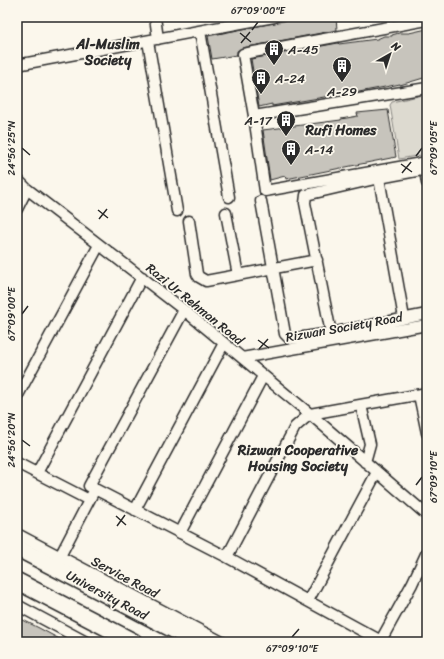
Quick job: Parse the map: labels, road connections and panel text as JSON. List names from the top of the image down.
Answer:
{
  "streets": {
    "main road": ["University Road"],
    "street": ["Razi Ur Rehman Road", "Rizwan Society Road", "Service Road"]
  },
  "crossings": [
    ["Razi Ur Rehman Road", "Rizwan Society Road"],
    ["Service Road", "University Road"]
  ],
  "districts": ["Al-Muslim Society", "Rufi Homes", "Rizwan Cooperative Housing Society"],
  "places": {
    "building": [
      "A-45",
      "A-29",
      "A-24",
      "A-17",
      "A-14"
    ]
  },
  "north": "top right",
  "coordinates": [
    "67°09'00\"E",
    "67°09'05\"E",
    "24°56'25\"N",
    "24°56'20\"N",
    "67°09'10\"E"
  ]
}
